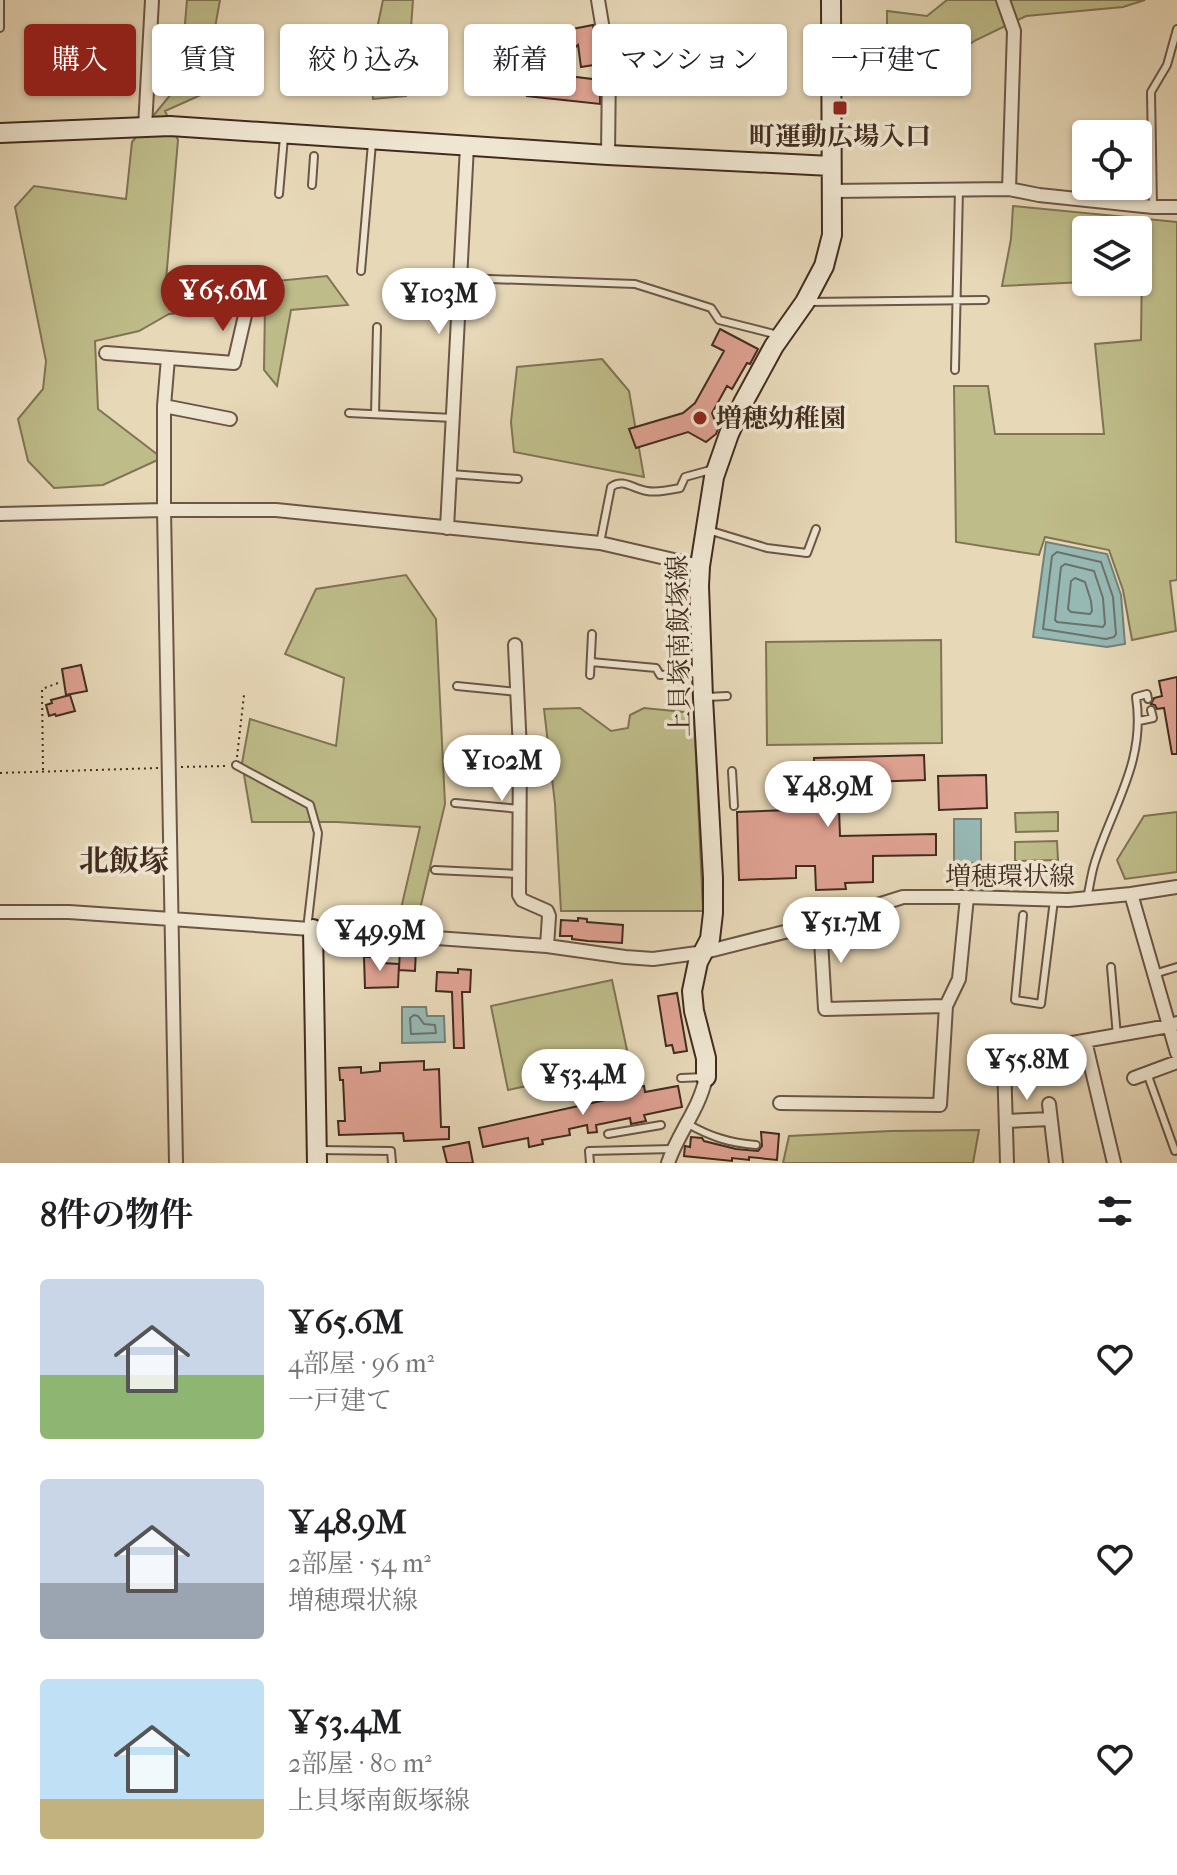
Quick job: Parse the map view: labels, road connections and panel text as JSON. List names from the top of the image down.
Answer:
{
  "streets": {
    "street": ["上貝塚南飯塚線", "増穂環状線"]
  },
  "crossings": [
    ["上貝塚南飯塚線", "増穂環状線"]
  ],
  "districts": ["北飯塚"],
  "places": {
    "transit": ["町運動広場入口"],
    "other": ["増穂幼稚園"]
  },
  "page": {
    "chip": [
      "購入",
      "賃貸",
      "絞り込み",
      "新着",
      "マンション",
      "一戸建て"
    ],
    "price": [
      "¥65.6M",
      "¥103M",
      "¥102M",
      "¥48.9M",
      "¥51.7M",
      "¥49.9M",
      "¥55.8M",
      "¥53.4M"
    ],
    "heading": "8件の物件",
    "list": [
      {
        "name": "¥65.6M",
        "note": "4部屋 · 96 m² · 一戸建て"
      },
      {
        "name": "¥48.9M",
        "note": "2部屋 · 54 m² · 増穂環状線"
      },
      {
        "name": "¥53.4M",
        "note": "2部屋 · 80 m² · 上貝塚南飯塚線"
      }
    ]
  }
}
